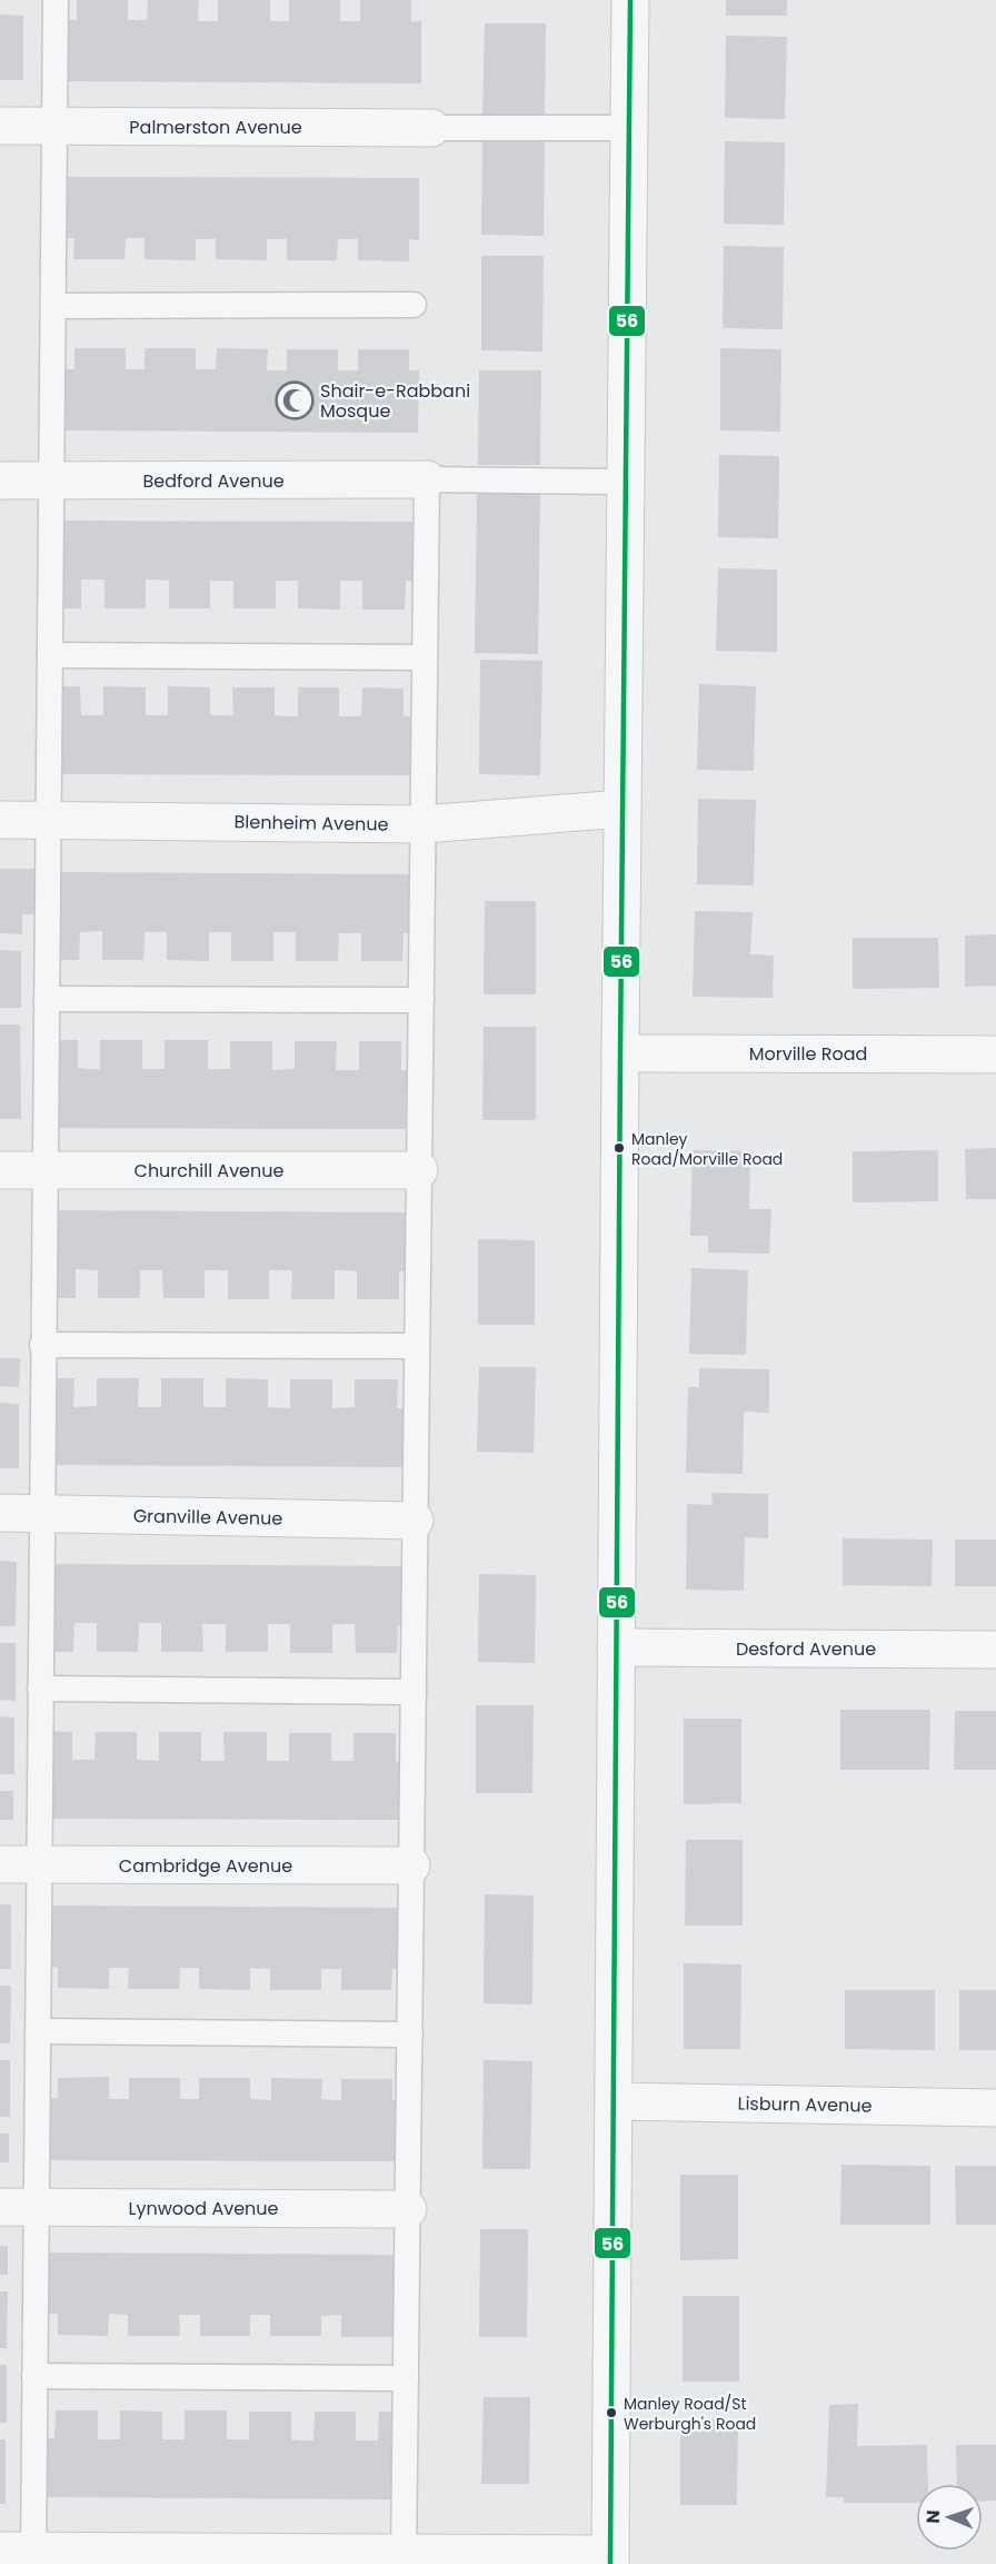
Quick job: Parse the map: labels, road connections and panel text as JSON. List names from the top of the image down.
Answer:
{
  "streets": {
    "street": [
      "Palmerston Avenue",
      "Bedford Avenue",
      "Blenheim Avenue",
      "Morville Road",
      "Churchill Avenue",
      "Granville Avenue",
      "Desford Avenue",
      "Cambridge Avenue",
      "Lisburn Avenue",
      "Lynwood Avenue"
    ]
  },
  "places": {
    "mosque": ["Shair-e-Rabbani Mosque"],
    "other": ["Manley Road/Morville Road", "Manley Road/St Werburgh's Road"]
  },
  "lines": ["transit line 56"],
  "north": "left"
}
